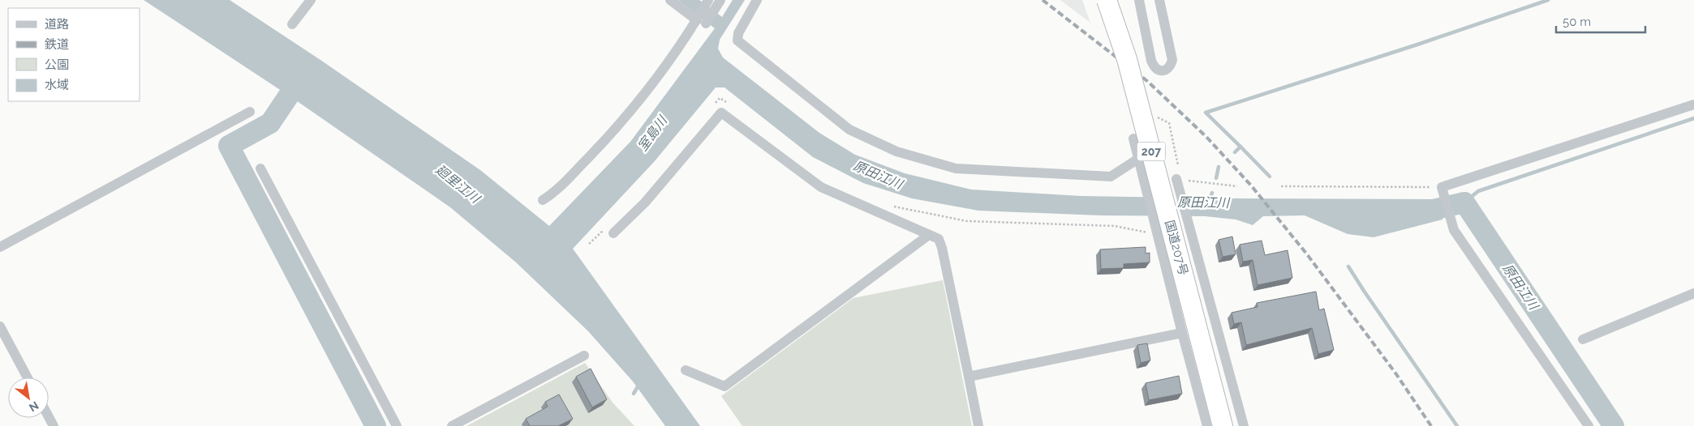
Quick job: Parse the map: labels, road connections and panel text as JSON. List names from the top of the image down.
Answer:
{
  "streets": {
    "highway": ["207", "国道207号"]
  },
  "water": ["室島川", "原田江川", "廻里江川"],
  "legend": [
    "道路",
    "鉄道",
    "公園",
    "水域"
  ],
  "scale_bar": "50 m",
  "north": "bottom right"
}
